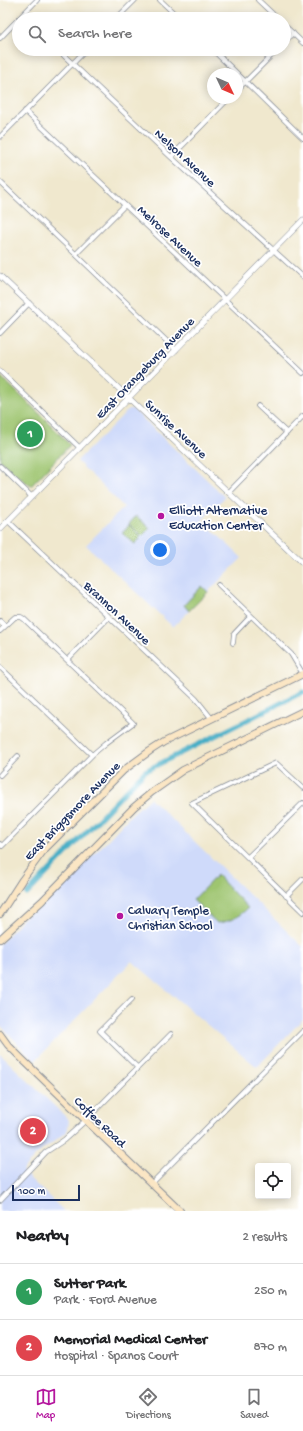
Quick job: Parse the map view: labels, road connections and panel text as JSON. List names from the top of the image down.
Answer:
{
  "streets": {
    "main road": ["East Briggsmore Avenue", "Coffee Road"],
    "street": [
      "Nelson Avenue",
      "Melrose Avenue",
      "East Orangeburg Avenue",
      "Sunrise Avenue",
      "Brannon Avenue"
    ]
  },
  "crossings": [
    ["Nelson Avenue", "East Orangeburg Avenue"],
    ["Melrose Avenue", "East Orangeburg Avenue"],
    ["East Orangeburg Avenue", "Sunrise Avenue"],
    ["East Orangeburg Avenue", "Brannon Avenue"],
    ["Brannon Avenue", "East Briggsmore Avenue"]
  ],
  "places": ["Elliott Alternative Education Center", "Calvary Temple Christian School"],
  "scale_bar": "100 m",
  "north": "bottom right",
  "page": {
    "search": "Search here",
    "pins": ["1", "2"],
    "scale": "100 m",
    "heading": ["Nearby", "2 results"],
    "list": [
      {
        "mark": "1",
        "name": "Sutter Park",
        "note": "Park · Ford Avenue",
        "value": "250 m"
      },
      {
        "mark": "2",
        "name": "Memorial Medical Center",
        "note": "Hospital · Spanos Court",
        "value": "870 m"
      }
    ],
    "nav": ["Map", "Directions", "Saved"]
  }
}
